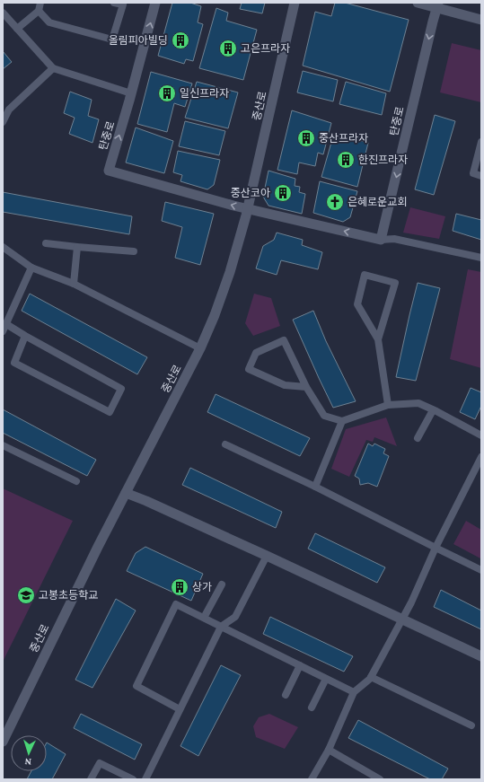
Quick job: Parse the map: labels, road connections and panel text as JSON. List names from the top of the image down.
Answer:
{
  "streets": {
    "street": ["중산로", "탄중로"]
  },
  "crossings": [
    ["중산로", "탄중로"]
  ],
  "places": {
    "building": [
      "올림피아빌딩",
      "고은프라자",
      "일신프라자",
      "중산프라자",
      "한진프라자",
      "중산코아",
      "상가"
    ],
    "church": ["은혜로운교회"],
    "school or university": ["고봉초등학교"]
  },
  "north": "bottom"
}
